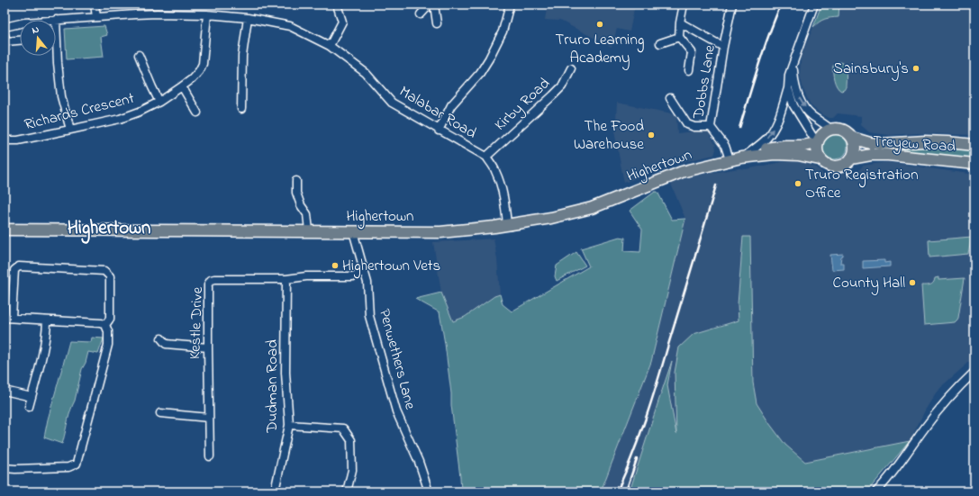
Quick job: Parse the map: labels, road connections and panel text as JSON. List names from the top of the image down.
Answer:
{
  "streets": {
    "highway": ["Treyew Road", "Highertown"],
    "street": [
      "Dobbs Lane",
      "Kirby Road",
      "Richards Crescent",
      "Malabar Road",
      "Kestle Drive",
      "Penwethers Lane",
      "Dudman Road"
    ]
  },
  "crossings": [
    ["Dobbs Lane", "Highertown"],
    ["Kirby Road", "Malabar Road"],
    ["Richards Crescent", "Malabar Road"],
    ["Malabar Road", "Highertown"],
    ["Treyew Road", "Highertown"],
    ["Highertown", "Penwethers Lane"],
    ["Kestle Drive", "Penwethers Lane"],
    ["Kestle Drive", "Dudman Road"]
  ],
  "districts": ["Highertown"],
  "places": [
    "Truro Learning Academy",
    "Sainsbury's",
    "The Food Warehouse",
    "Truro Registration Office",
    "Highertown Vets",
    "County Hall"
  ],
  "north": "top"
}
